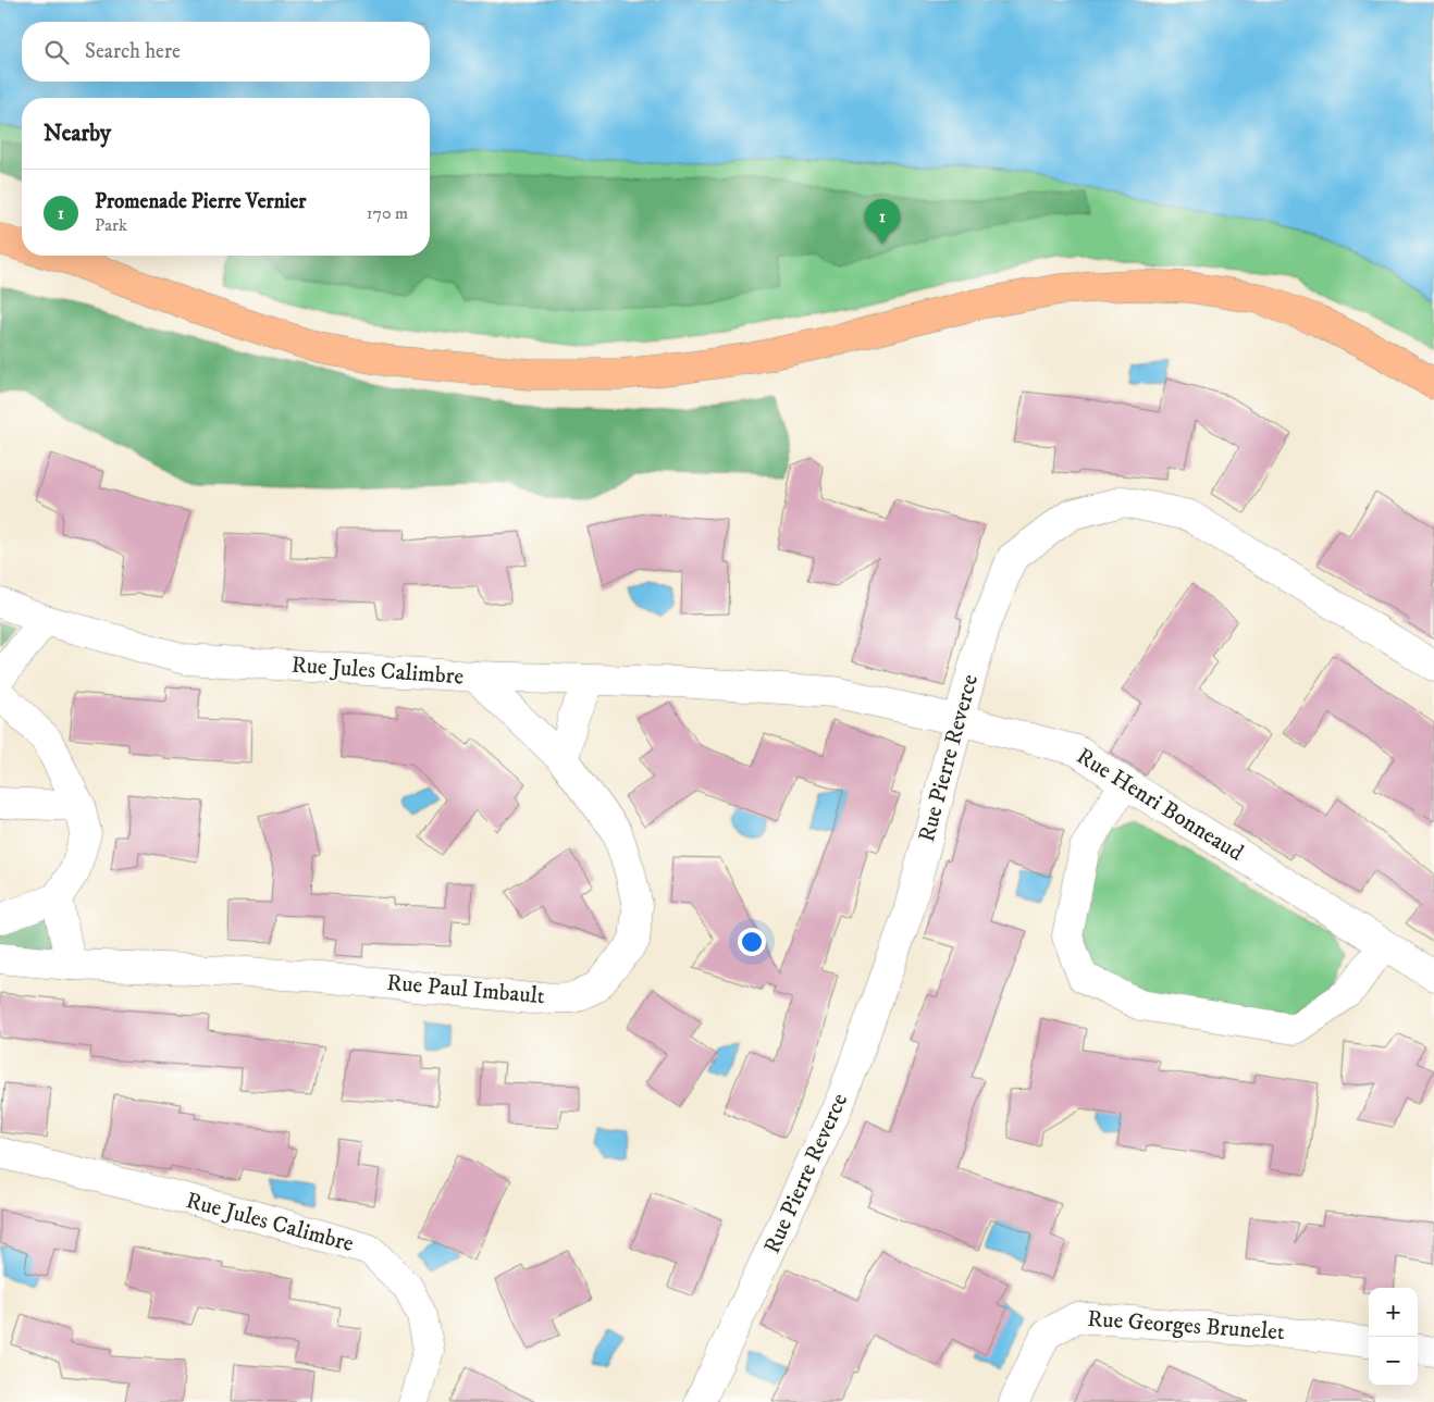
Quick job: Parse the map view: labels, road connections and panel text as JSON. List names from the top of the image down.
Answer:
{
  "streets": {
    "street": [
      "Rue Jules Calimbre",
      "Rue Pierre Reverce",
      "Rue Henri Bonneaud",
      "Rue Paul Imbault",
      "Rue Georges Brunelet"
    ]
  },
  "crossings": [
    ["Rue Jules Calimbre", "Rue Henri Bonneaud"],
    ["Rue Jules Calimbre", "Rue Paul Imbault"],
    ["Rue Pierre Reverce", "Rue Henri Bonneaud"]
  ],
  "page": {
    "search": "Search here",
    "heading": "Nearby",
    "list": [
      {
        "mark": "1",
        "name": "Promenade Pierre Vernier",
        "note": "Park",
        "value": "170 m"
      }
    ],
    "pins": "1",
    "map_buttons": ["+", "−"]
  }
}
